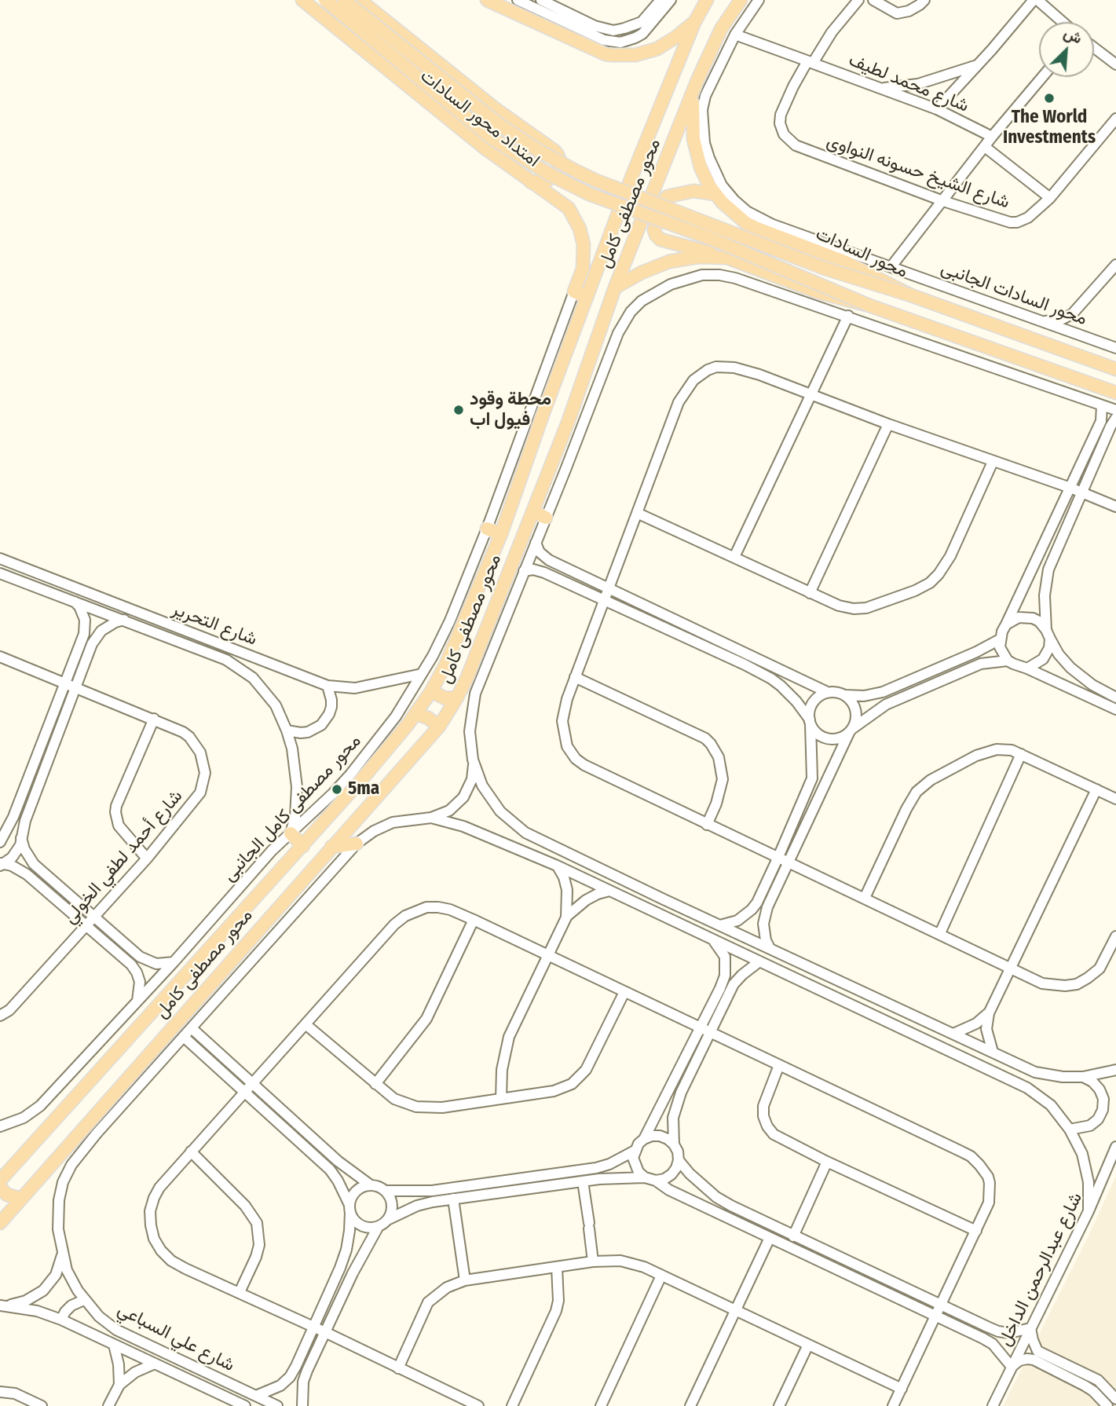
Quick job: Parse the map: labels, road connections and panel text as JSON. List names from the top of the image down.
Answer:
{
  "streets": {
    "main road": ["امتداد محور السادات", "محور مصطفى كامل", "محور السادات"],
    "street": [
      "شارع محمد لطيف",
      "شارع الشيخ حسونه النواوى",
      "محور السادات الجانبى",
      "شارع التحرير",
      "محور مصطفى كامل الجانبى",
      "شارع أحمد لطفي الخولي",
      "شارع عبدالرحمن الداخل",
      "شارع علي السباعي"
    ]
  },
  "crossings": [
    ["شارع محمد لطيف", "شارع الشيخ حسونه النواوى"],
    ["شارع محمد لطيف", "محور السادات الجانبى"],
    ["امتداد محور السادات", "محور مصطفى كامل"],
    ["امتداد محور السادات", "محور مصطفى كامل الجانبى"],
    ["محور مصطفى كامل", "محور السادات"],
    ["محور مصطفى كامل", "محور مصطفى كامل الجانبى"],
    ["شارع التحرير", "محور مصطفى كامل الجانبى"]
  ],
  "places": ["The World Investments", "محطة وقود فيول اب", "5ma"],
  "north": "top right"
}
